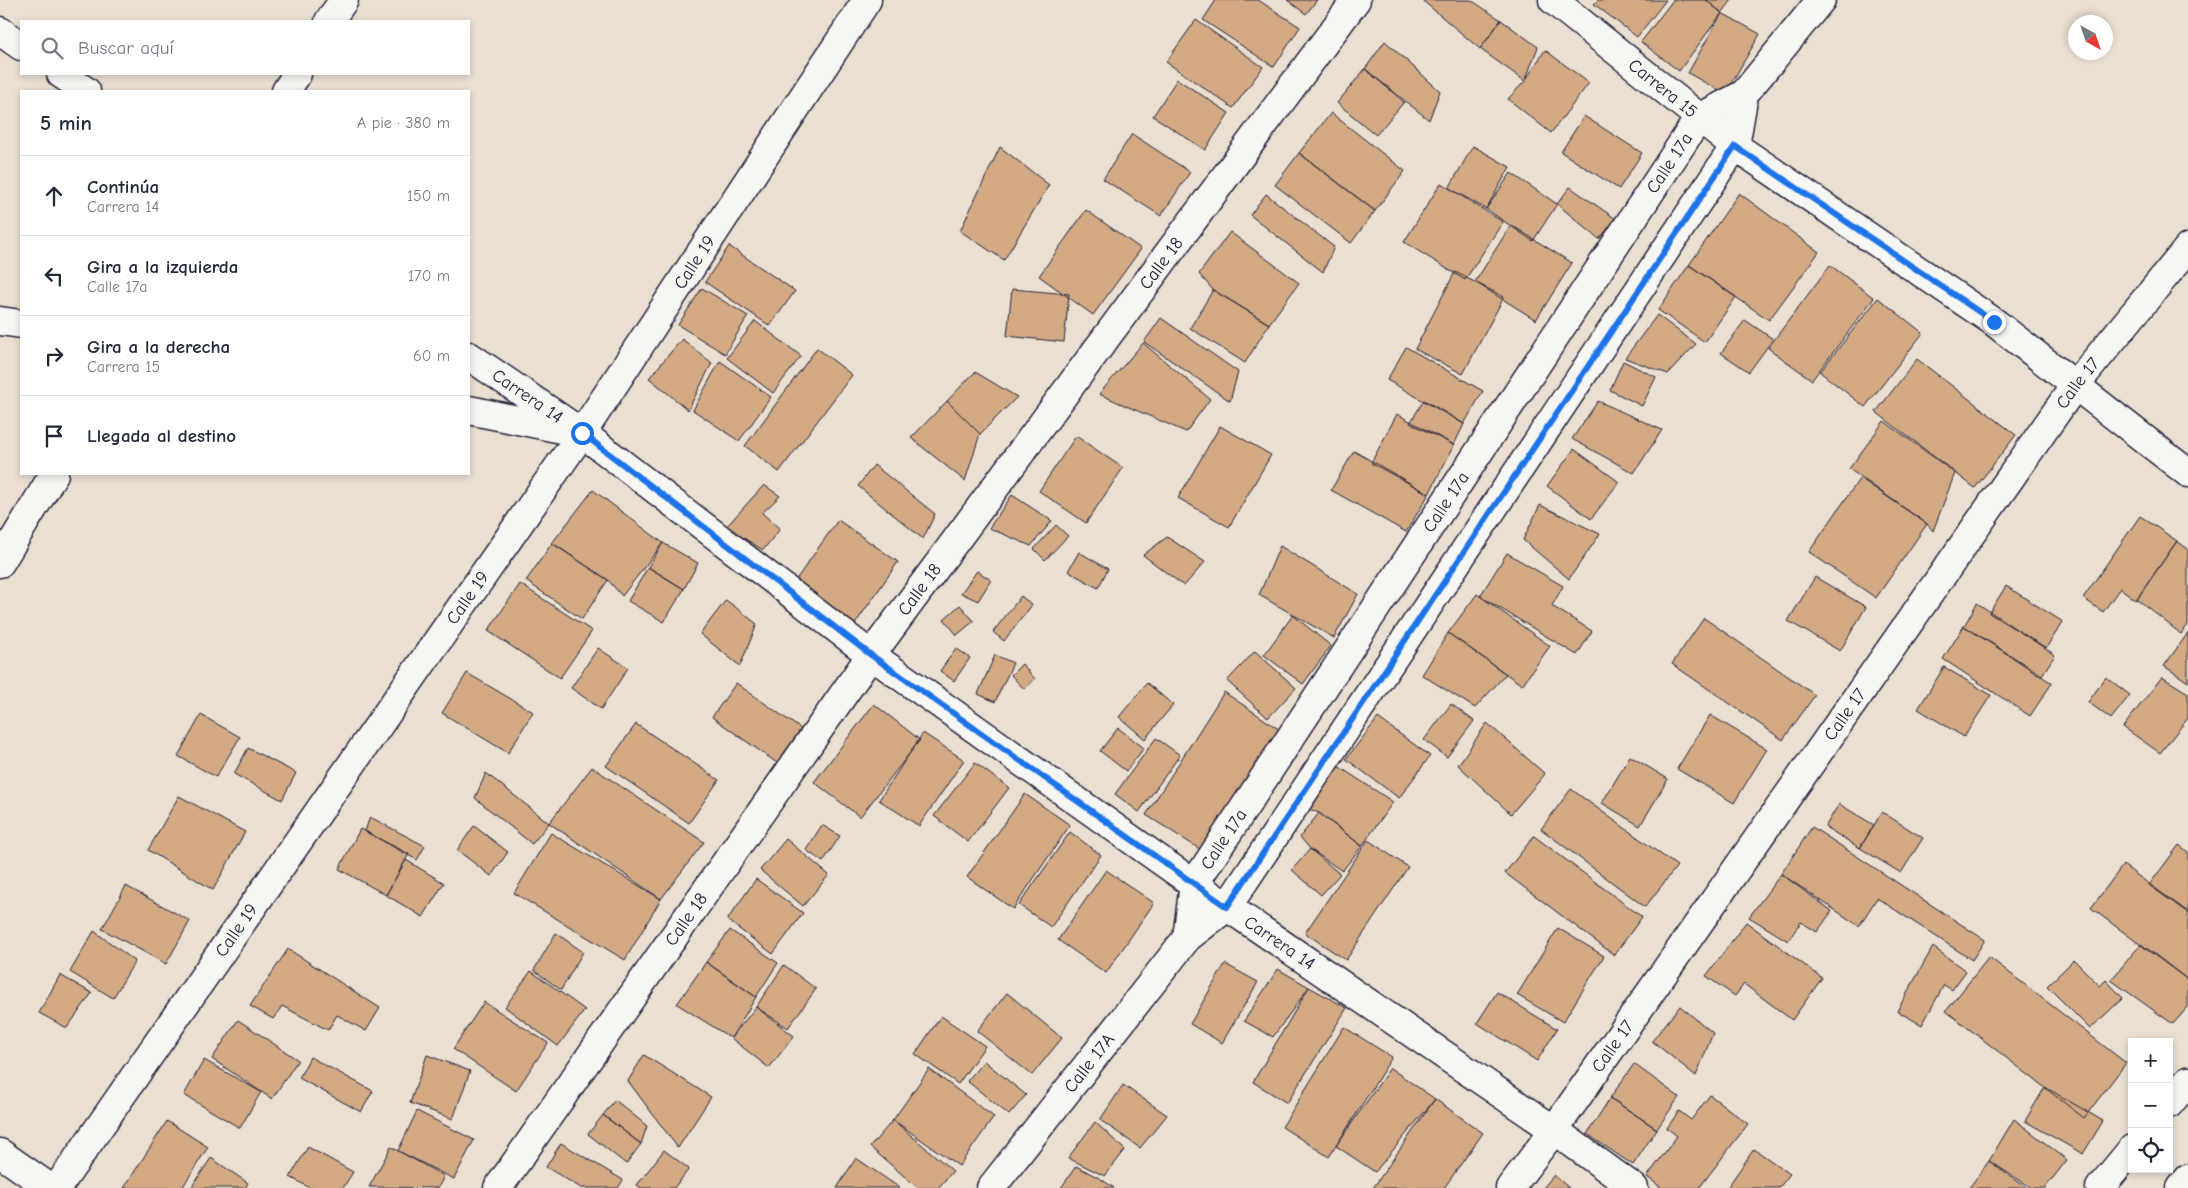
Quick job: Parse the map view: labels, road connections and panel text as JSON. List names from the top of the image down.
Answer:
{
  "streets": {
    "street": [
      "Carrera 15",
      "Calle 17a",
      "Calle 19",
      "Calle 18",
      "Calle 17",
      "Carrera 14",
      "Calle 17A"
    ]
  },
  "crossings": [
    ["Carrera 15", "Calle 17a"],
    ["Carrera 15", "Calle 17"],
    ["Calle 17a", "Carrera 14"],
    ["Calle 17a", "Calle 17A"],
    ["Calle 19", "Carrera 14"],
    ["Calle 18", "Carrera 14"],
    ["Calle 17", "Carrera 14"]
  ],
  "north": "bottom right",
  "page": {
    "search": "Buscar aquí",
    "heading": ["5 min", "A pie · 380 m"],
    "list": [
      ["Continúa", "Carrera 14", "150 m"],
      ["Gira a la izquierda", "Calle 17a", "170 m"],
      ["Gira a la derecha", "Carrera 15", "60 m"],
      "Llegada al destino"
    ],
    "map_buttons": ["+", "−"]
  }
}
